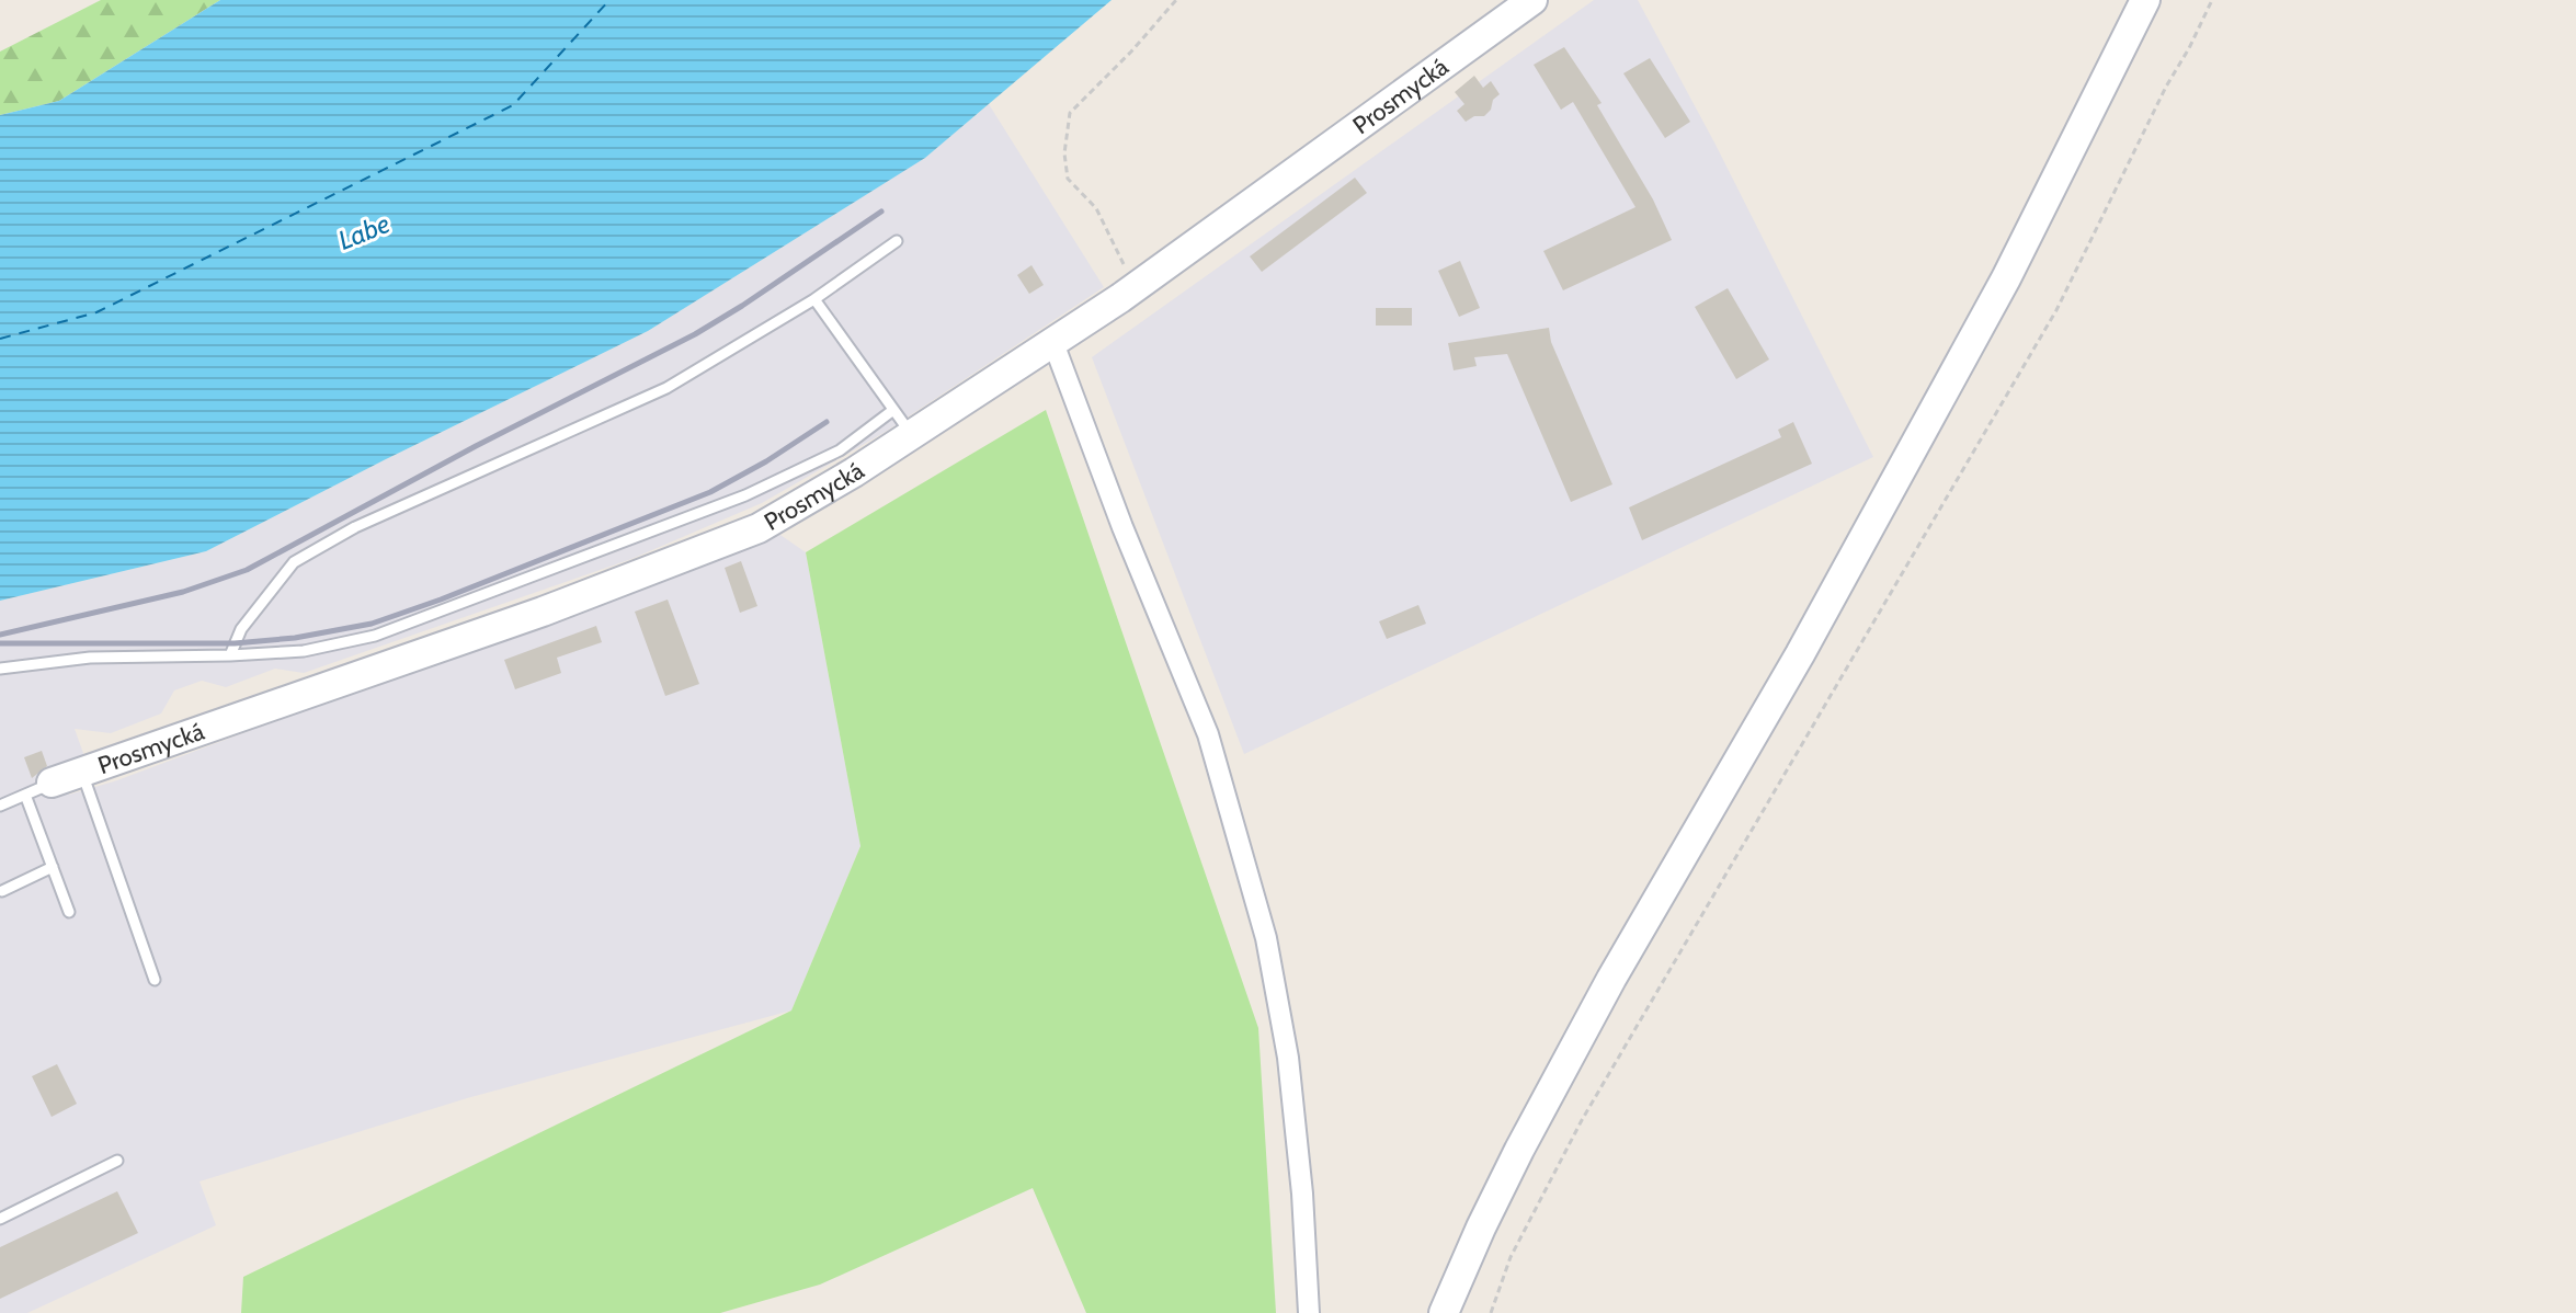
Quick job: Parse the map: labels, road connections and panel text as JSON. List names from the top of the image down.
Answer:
{
  "streets": {
    "street": ["Prosmycká"]
  },
  "water": ["Labe"]
}
